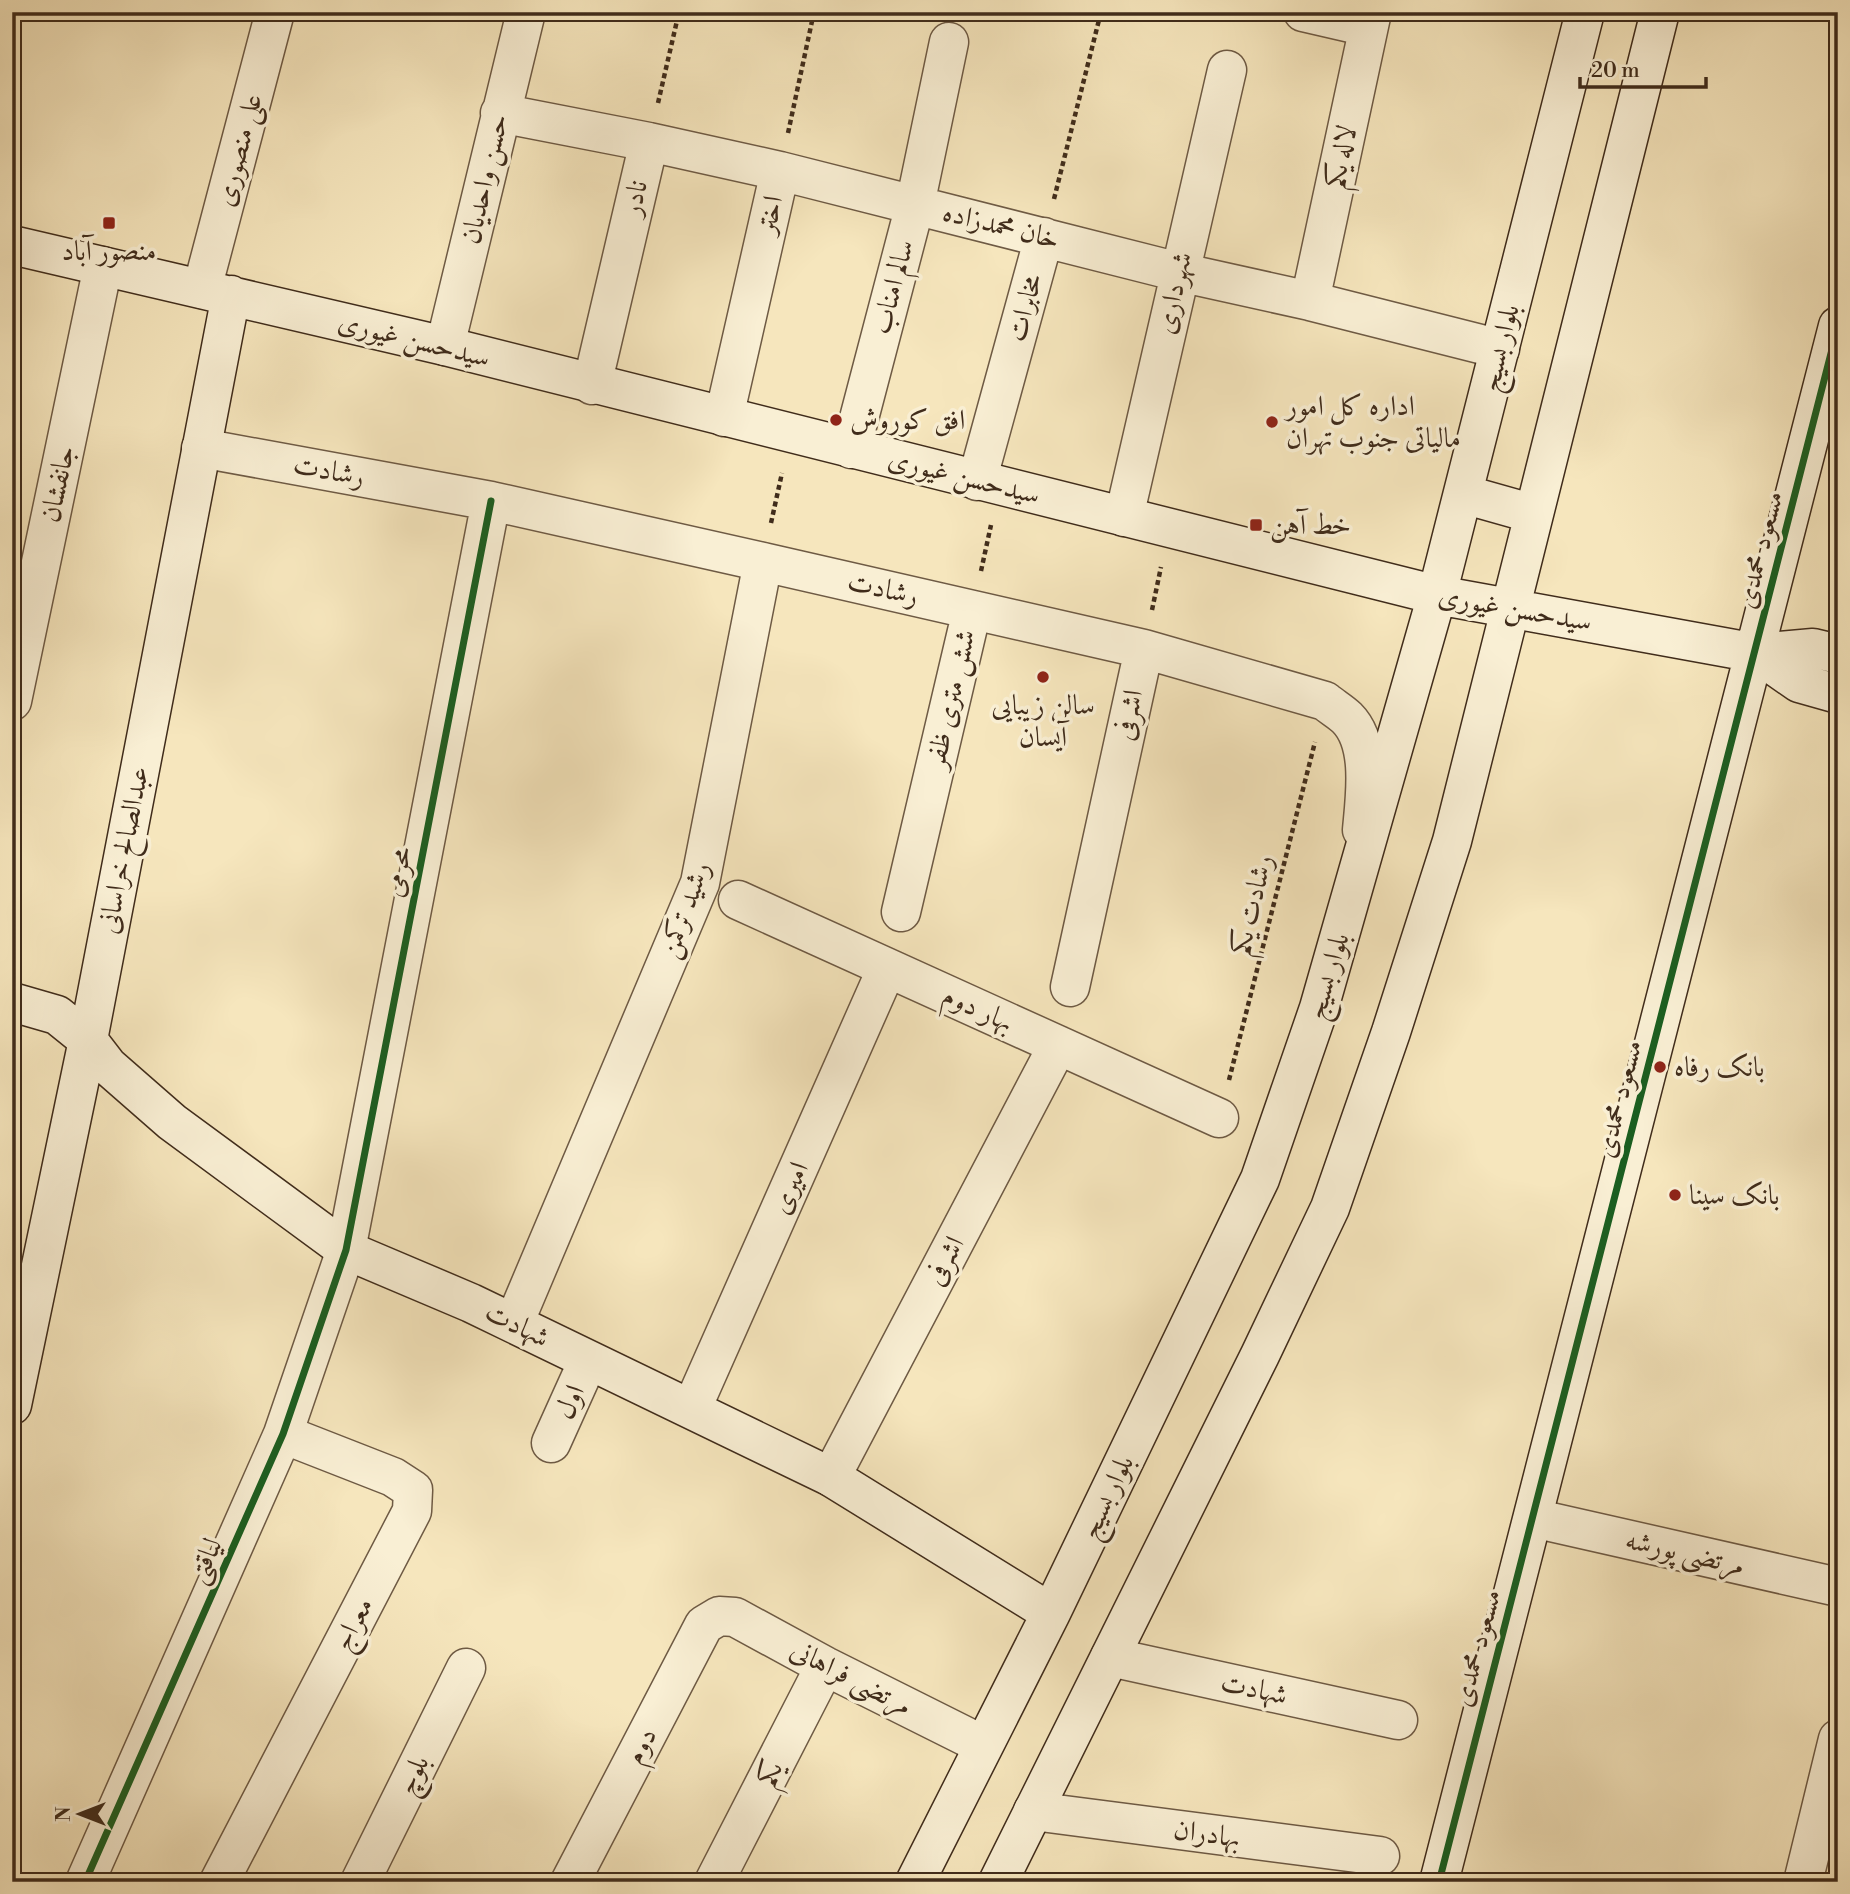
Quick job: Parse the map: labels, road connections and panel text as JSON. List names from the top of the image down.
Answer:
{
  "streets": {
    "street": [
      "علی منصوری",
      "لاله یکم",
      "حسن واحدیان",
      "نادر",
      "اختر",
      "خان محمدزاده",
      "سالم امناب",
      "شهرداری",
      "مخابرات",
      "سیدحسن غیوری",
      "بلوار بسیج",
      "رشادت",
      "جانفشان",
      "مسعود محمدی",
      "شش متری ظفر",
      "اشرفی",
      "عبدالصالح خراسانی",
      "محرمی",
      "رشید ترکمن",
      "بهار دوم",
      "امیری",
      "شهادت",
      "اول",
      "مرتضی پورشه",
      "لیاقتی",
      "معراج",
      "مرتضی فراهانی",
      "دوم",
      "یکم",
      "بلوچ",
      "بهادران"
    ],
    "path": ["رشادت یکم"]
  },
  "crossings": [
    ["علی منصوری", "سیدحسن غیوری"],
    ["علی منصوری", "عبدالصالح خراسانی"],
    ["لاله یکم", "خان محمدزاده"],
    ["حسن واحدیان", "خان محمدزاده"],
    ["حسن واحدیان", "سیدحسن غیوری"],
    ["نادر", "خان محمدزاده"],
    ["نادر", "سیدحسن غیوری"],
    ["اختر", "خان محمدزاده"],
    ["اختر", "سیدحسن غیوری"],
    ["خان محمدزاده", "سالم امناب"],
    ["خان محمدزاده", "شهرداری"],
    ["خان محمدزاده", "مخابرات"],
    ["خان محمدزاده", "بلوار بسیج"],
    ["سالم امناب", "سیدحسن غیوری"],
    ["شهرداری", "سیدحسن غیوری"],
    ["مخابرات", "سیدحسن غیوری"],
    ["مخابرات", "شش متری ظفر"],
    ["سیدحسن غیوری", "بلوار بسیج"],
    ["سیدحسن غیوری", "جانفشان"],
    ["سیدحسن غیوری", "مسعود محمدی"],
    ["سیدحسن غیوری", "شش متری ظفر"],
    ["سیدحسن غیوری", "عبدالصالح خراسانی"],
    ["بلوار بسیج", "رشادت"],
    ["بلوار بسیج", "شهادت"],
    ["بلوار بسیج", "مرتضی فراهانی"],
    ["رشادت", "شش متری ظفر"],
    ["رشادت", "اشرفی"],
    ["رشادت", "عبدالصالح خراسانی"],
    ["رشادت", "محرمی"],
    ["رشادت", "رشادت یکم"],
    ["رشادت", "رشید ترکمن"],
    ["مسعود محمدی", "مرتضی پورشه"],
    ["اشرفی", "بهار دوم"],
    ["اشرفی", "شهادت"],
    ["عبدالصالح خراسانی", "شهادت"],
    ["محرمی", "شهادت"],
    ["محرمی", "لیاقتی"],
    ["رشادت یکم", "بهار دوم"],
    ["رشید ترکمن", "شهادت"],
    ["بهار دوم", "امیری"],
    ["امیری", "شهادت"],
    ["شهادت", "اول"],
    ["شهادت", "لیاقتی"],
    ["لیاقتی", "معراج"],
    ["مرتضی فراهانی", "دوم"],
    ["مرتضی فراهانی", "یکم"]
  ],
  "places": {
    "transit": ["منصور آباد", "خط آهن"],
    "other": [
      "افق کوروش",
      "اداره کل امور مالیاتی جنوب تهران",
      "سالن زیبایی آیسان",
      "بانک رفاه",
      "بانک سینا"
    ]
  },
  "scale_bar": "20 m",
  "north": "left"
}
